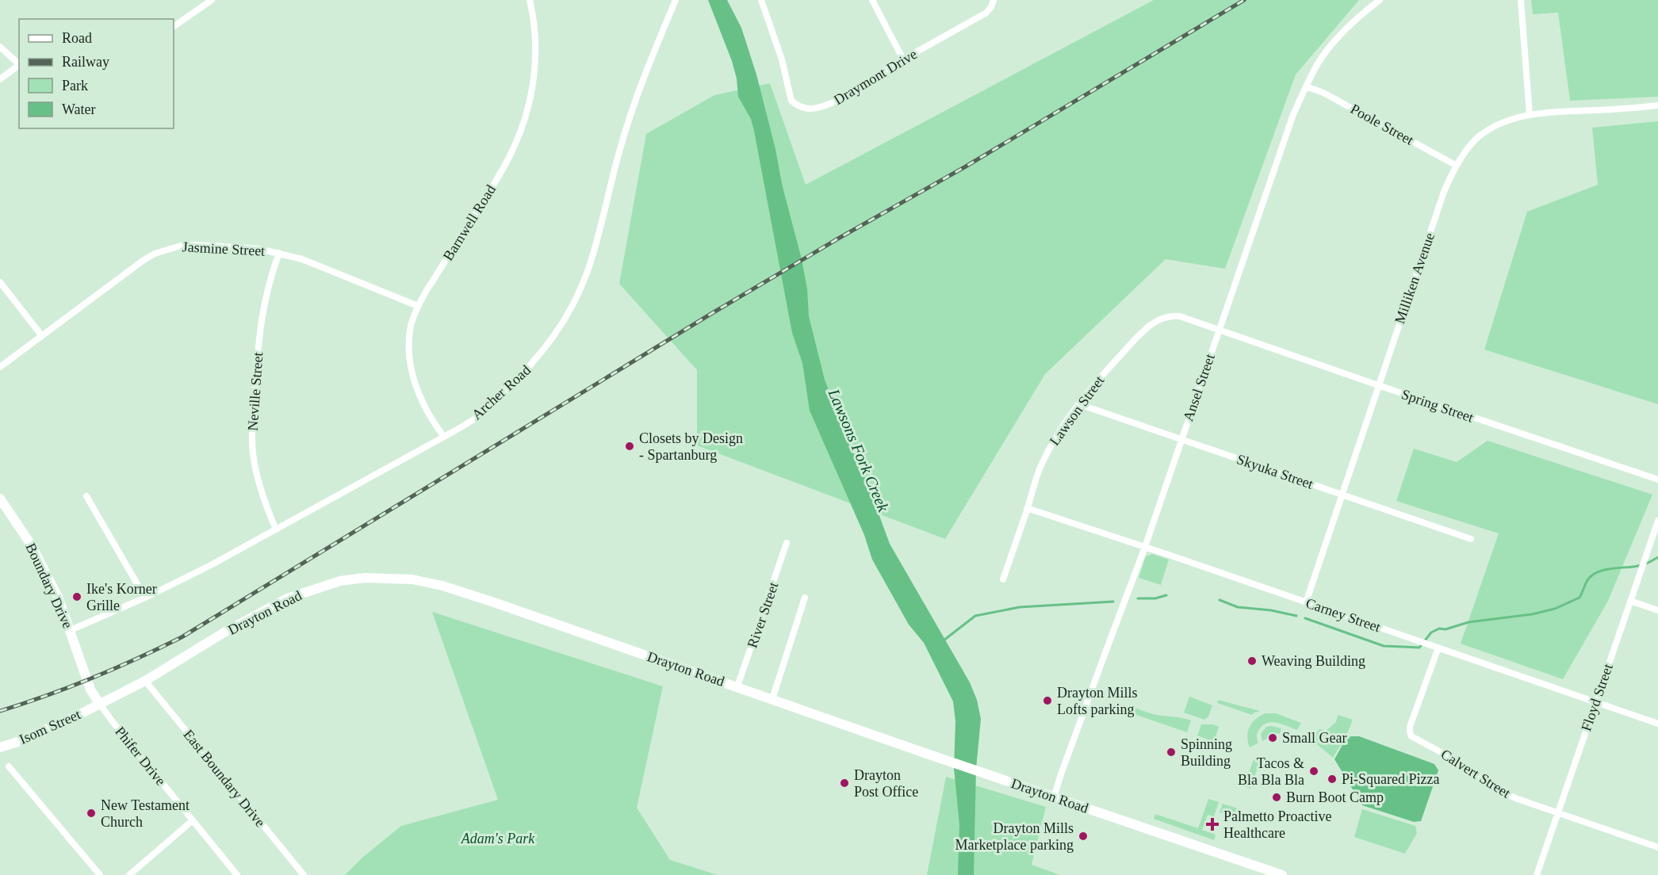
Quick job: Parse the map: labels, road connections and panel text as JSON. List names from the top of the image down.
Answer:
{
  "streets": {
    "main road": ["Boundary Drive", "Drayton Road", "Isom Street"],
    "street": [
      "Draymont Drive",
      "Poole Street",
      "Barnwell Road",
      "Jasmine Street",
      "Milliken Avenue",
      "Ansel Street",
      "Neville Street",
      "Archer Road",
      "Spring Street",
      "Lawson Street",
      "Skyuka Street",
      "River Street",
      "Carney Street",
      "Floyd Street",
      "Phifer Drive",
      "Calvert Street",
      "East Boundary Drive"
    ]
  },
  "crossings": [
    ["Poole Street", "Milliken Avenue"],
    ["Poole Street", "Ansel Street"],
    ["Barnwell Road", "Jasmine Street"],
    ["Barnwell Road", "Archer Road"],
    ["Jasmine Street", "Neville Street"],
    ["Milliken Avenue", "Spring Street"],
    ["Milliken Avenue", "Skyuka Street"],
    ["Milliken Avenue", "Carney Street"],
    ["Ansel Street", "Spring Street"],
    ["Ansel Street", "Lawson Street"],
    ["Ansel Street", "Skyuka Street"],
    ["Ansel Street", "Drayton Road"],
    ["Ansel Street", "Carney Street"],
    ["Neville Street", "Archer Road"],
    ["Archer Road", "Boundary Drive"],
    ["Spring Street", "Lawson Street"],
    ["Lawson Street", "Skyuka Street"],
    ["Lawson Street", "Carney Street"],
    ["Boundary Drive", "Drayton Road"],
    ["Boundary Drive", "Isom Street"],
    ["Boundary Drive", "Phifer Drive"],
    ["Drayton Road", "River Street"],
    ["Drayton Road", "Isom Street"],
    ["Drayton Road", "Phifer Drive"],
    ["Drayton Road", "East Boundary Drive"],
    ["Carney Street", "Floyd Street"],
    ["Carney Street", "Calvert Street"],
    ["Floyd Street", "Calvert Street"],
    ["Isom Street", "Phifer Drive"]
  ],
  "water": ["Lawsons Fork Creek"],
  "parks": ["Adam's Park"],
  "places": {
    "other": [
      "Closets by Design - Spartanburg",
      "Ike's Korner Grille",
      "Weaving Building",
      "Drayton Mills Lofts parking",
      "Small Gear",
      "Spinning Building",
      "Tacos & Bla Bla Bla",
      "Pi-Squared Pizza",
      "Drayton Post Office",
      "Burn Boot Camp",
      "New Testament Church",
      "Drayton Mills Marketplace parking"
    ],
    "health": ["Palmetto Proactive Healthcare"]
  },
  "legend": [
    "Road",
    "Railway",
    "Park",
    "Water"
  ]
}
